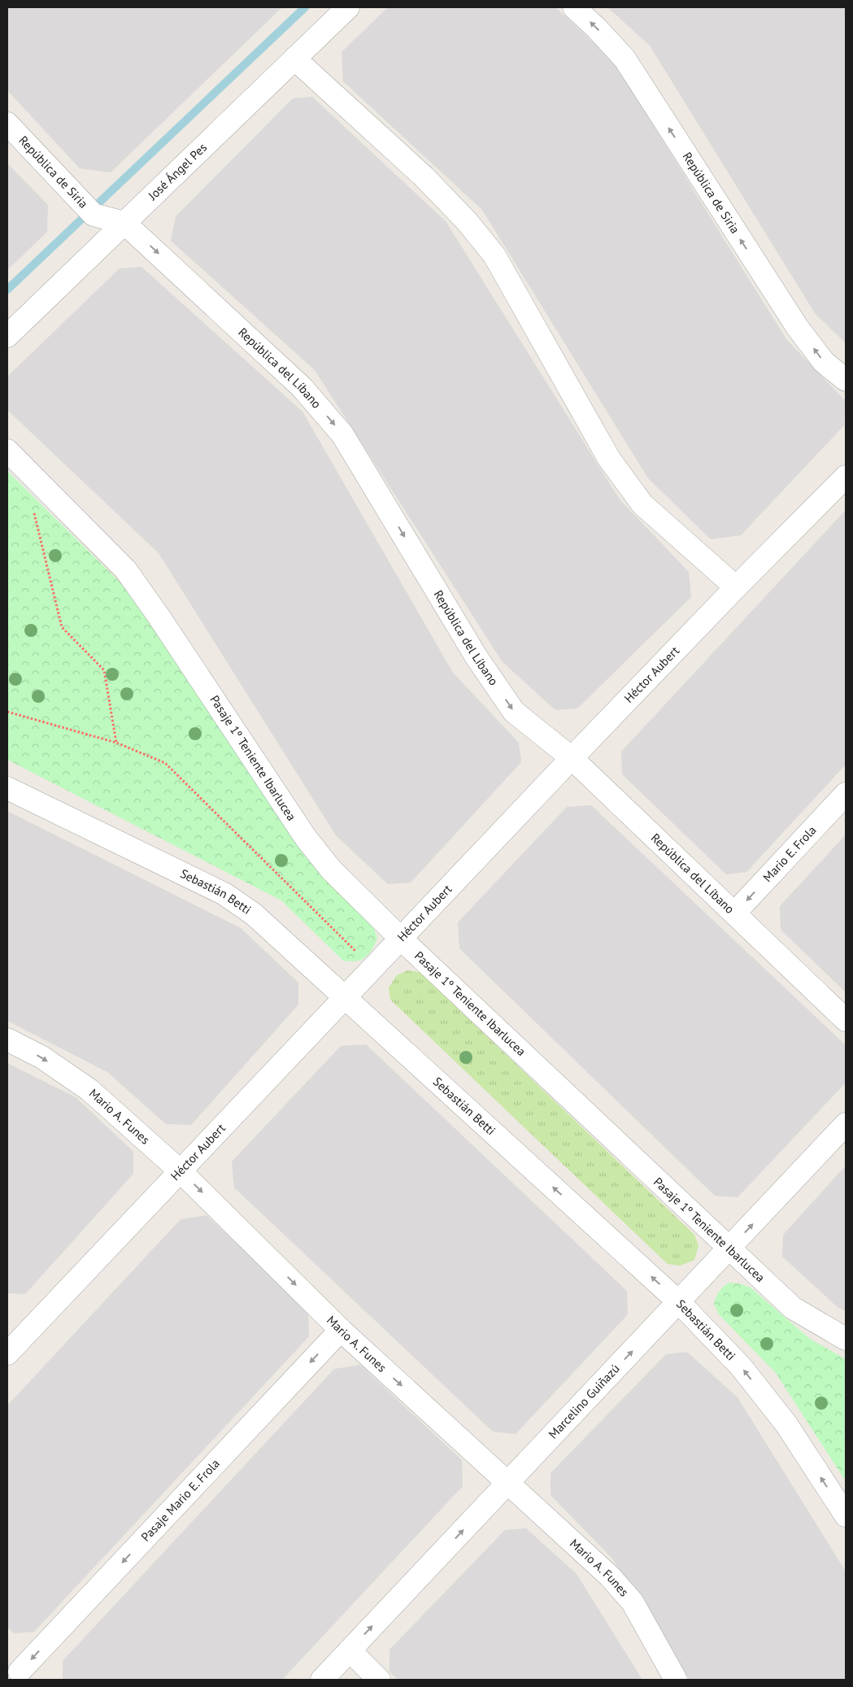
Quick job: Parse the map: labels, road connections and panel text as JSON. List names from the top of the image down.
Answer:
{
  "streets": {
    "street": [
      "José Ángel Pes",
      "República de Siria",
      "República del Líbano",
      "Héctor Aubert",
      "Pasaje 1º Teniente Ibarlucea",
      "Mario E. Frola",
      "Sebastián Betti",
      "Mario A. Funes",
      "Marcelino Guiñazú",
      "Pasaje Mario E. Frola"
    ]
  },
  "crossings": [
    ["José Ángel Pes", "República de Siria"],
    ["José Ángel Pes", "República del Líbano"],
    ["República de Siria", "República del Líbano"],
    ["República del Líbano", "Héctor Aubert"],
    ["República del Líbano", "Mario E. Frola"],
    ["Héctor Aubert", "Pasaje 1º Teniente Ibarlucea"],
    ["Héctor Aubert", "Sebastián Betti"],
    ["Héctor Aubert", "Mario A. Funes"],
    ["Pasaje 1º Teniente Ibarlucea", "Marcelino Guiñazú"],
    ["Sebastián Betti", "Marcelino Guiñazú"],
    ["Mario A. Funes", "Marcelino Guiñazú"],
    ["Mario A. Funes", "Pasaje Mario E. Frola"]
  ],
  "one_way": [
    "República de Siria",
    "República del Líbano",
    "Mario E. Frola",
    "Sebastián Betti",
    "Mario A. Funes",
    "Marcelino Guiñazú",
    "Pasaje Mario E. Frola"
  ]
}
